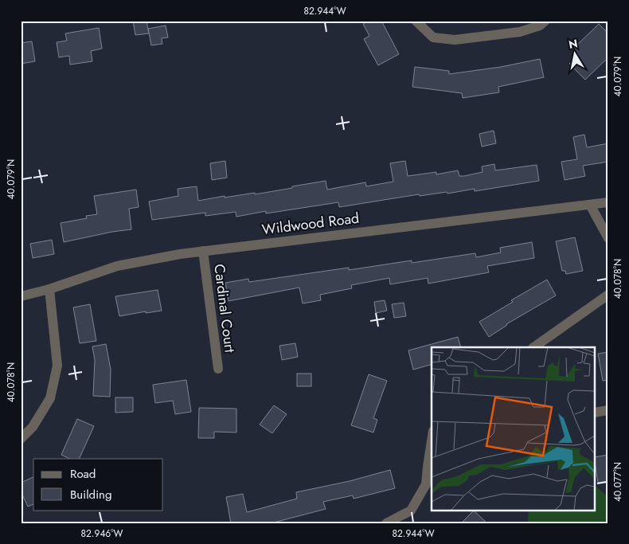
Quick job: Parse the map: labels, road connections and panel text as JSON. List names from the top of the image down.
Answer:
{
  "streets": {
    "street": ["Wildwood Road", "Cardinal Court"]
  },
  "crossings": [
    ["Wildwood Road", "Cardinal Court"]
  ],
  "legend": ["Road", "Building"],
  "north": "top",
  "coordinates": [
    "82.944°W",
    "40.079°N",
    "40.078°N",
    "40.077°N",
    "82.946°W"
  ]
}
